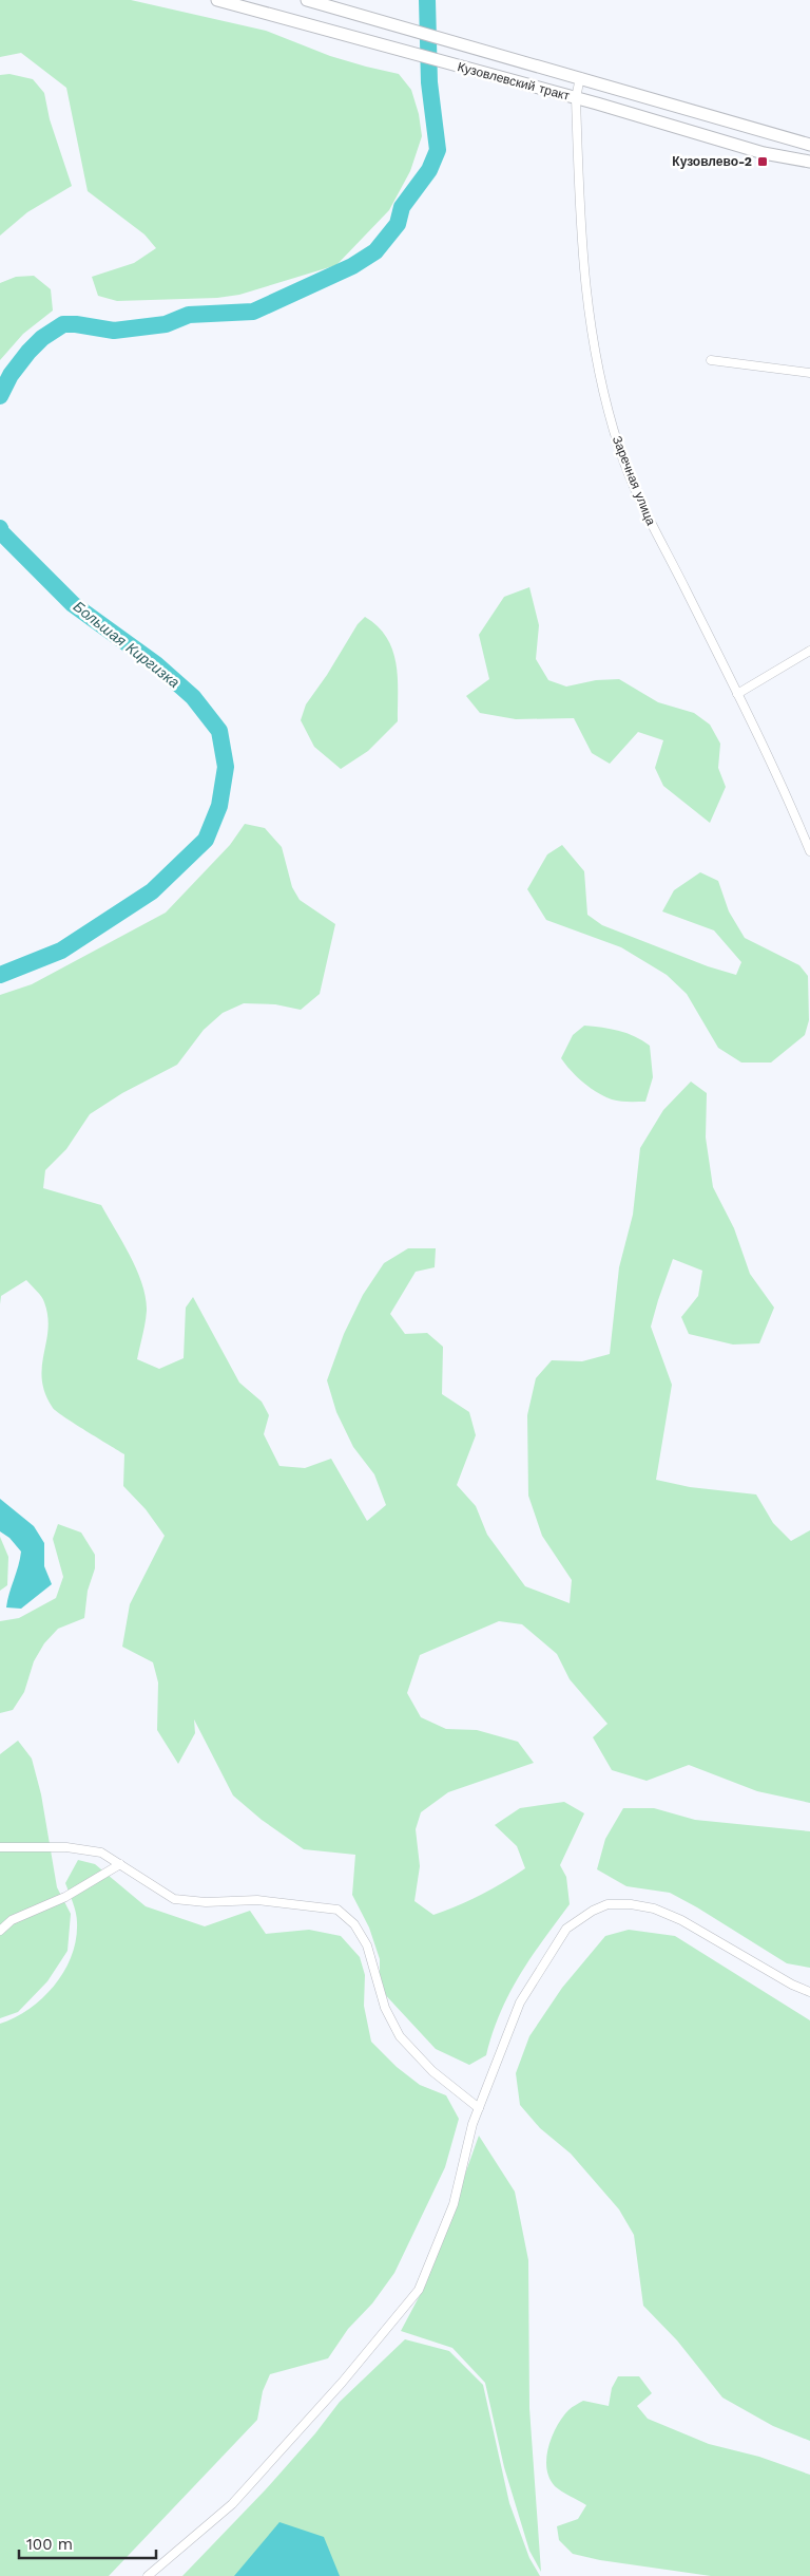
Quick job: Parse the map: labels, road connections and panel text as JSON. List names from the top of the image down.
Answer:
{
  "streets": {
    "main road": ["Кузовлевский тракт"],
    "street": ["Заречная улица"]
  },
  "crossings": [
    ["Кузовлевский тракт", "Заречная улица"]
  ],
  "water": ["Большая Киргизка"],
  "places": {
    "transit": ["Кузовлево-2"]
  },
  "scale_bar": "100 m"
}
